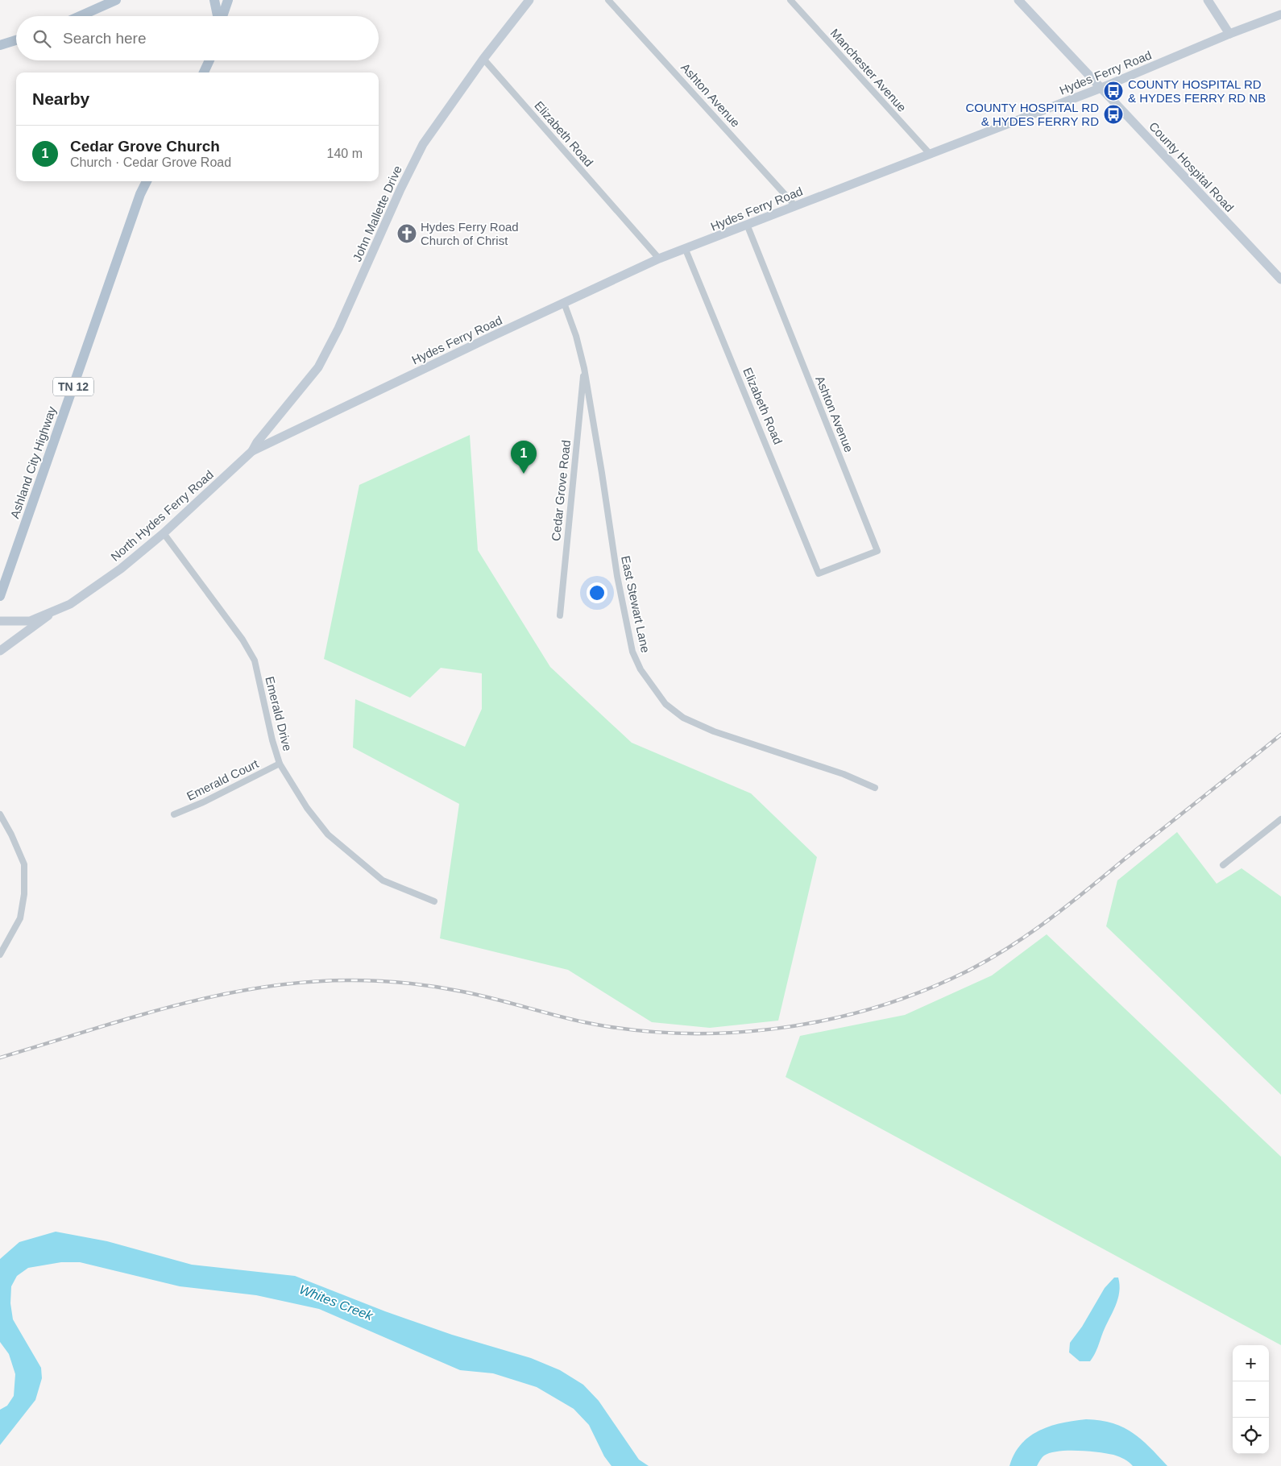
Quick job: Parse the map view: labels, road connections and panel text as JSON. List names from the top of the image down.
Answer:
{
  "streets": {
    "main road": ["TN 12", "Ashland City Highway"],
    "street": [
      "Manchester Avenue",
      "Hydes Ferry Road",
      "Ashton Avenue",
      "Elizabeth Road",
      "County Hospital Road",
      "John Mallette Drive",
      "Cedar Grove Road",
      "North Hydes Ferry Road",
      "East Stewart Lane",
      "Emerald Drive",
      "Emerald Court"
    ]
  },
  "crossings": [
    ["Manchester Avenue", "Hydes Ferry Road"],
    ["Hydes Ferry Road", "Ashton Avenue"],
    ["Hydes Ferry Road", "Elizabeth Road"],
    ["Hydes Ferry Road", "County Hospital Road"],
    ["Hydes Ferry Road", "North Hydes Ferry Road"],
    ["Hydes Ferry Road", "East Stewart Lane"],
    ["Ashton Avenue", "Elizabeth Road"],
    ["Elizabeth Road", "John Mallette Drive"],
    ["John Mallette Drive", "North Hydes Ferry Road"],
    ["Cedar Grove Road", "East Stewart Lane"],
    ["North Hydes Ferry Road", "Emerald Drive"],
    ["Emerald Drive", "Emerald Court"]
  ],
  "water": ["Whites Creek"],
  "places": {
    "bus stop": ["COUNTY HOSPITAL RD & HYDES FERRY RD NB", "COUNTY HOSPITAL RD & HYDES FERRY RD"],
    "church": ["Hydes Ferry Road Church of Christ"]
  },
  "page": {
    "search": "Search here",
    "heading": "Nearby",
    "list": [
      {
        "mark": "1",
        "name": "Cedar Grove Church",
        "note": "Church · Cedar Grove Road",
        "value": "140 m"
      }
    ],
    "pins": "1",
    "map_buttons": ["+", "−"]
  }
}
